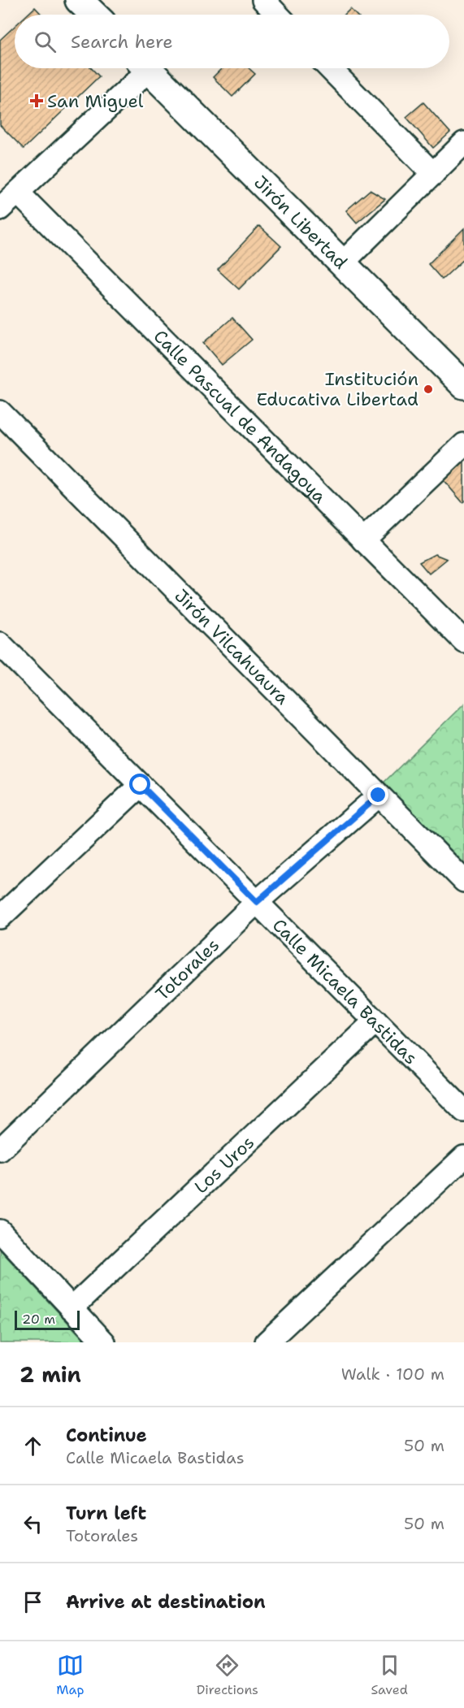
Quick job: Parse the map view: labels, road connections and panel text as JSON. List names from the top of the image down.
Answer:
{
  "streets": {
    "street": [
      "Jirón Libertad",
      "Calle Pascual de Andagoya",
      "Jirón Vilcahuaura",
      "Totorales",
      "Calle Micaela Bastidas",
      "Los Uros"
    ]
  },
  "crossings": [
    ["Jirón Vilcahuaura", "Totorales"],
    ["Totorales", "Calle Micaela Bastidas"],
    ["Calle Micaela Bastidas", "Los Uros"]
  ],
  "places": {
    "health": ["San Miguel"],
    "other": ["Institución Educativa Libertad"]
  },
  "scale_bar": "20 m",
  "page": {
    "search": "Search here",
    "scale": "20 m",
    "heading": ["2 min", "Walk · 100 m"],
    "list": [
      ["Continue", "Calle Micaela Bastidas", "50 m"],
      ["Turn left", "Totorales", "50 m"],
      "Arrive at destination"
    ],
    "nav": ["Map", "Directions", "Saved"]
  }
}
